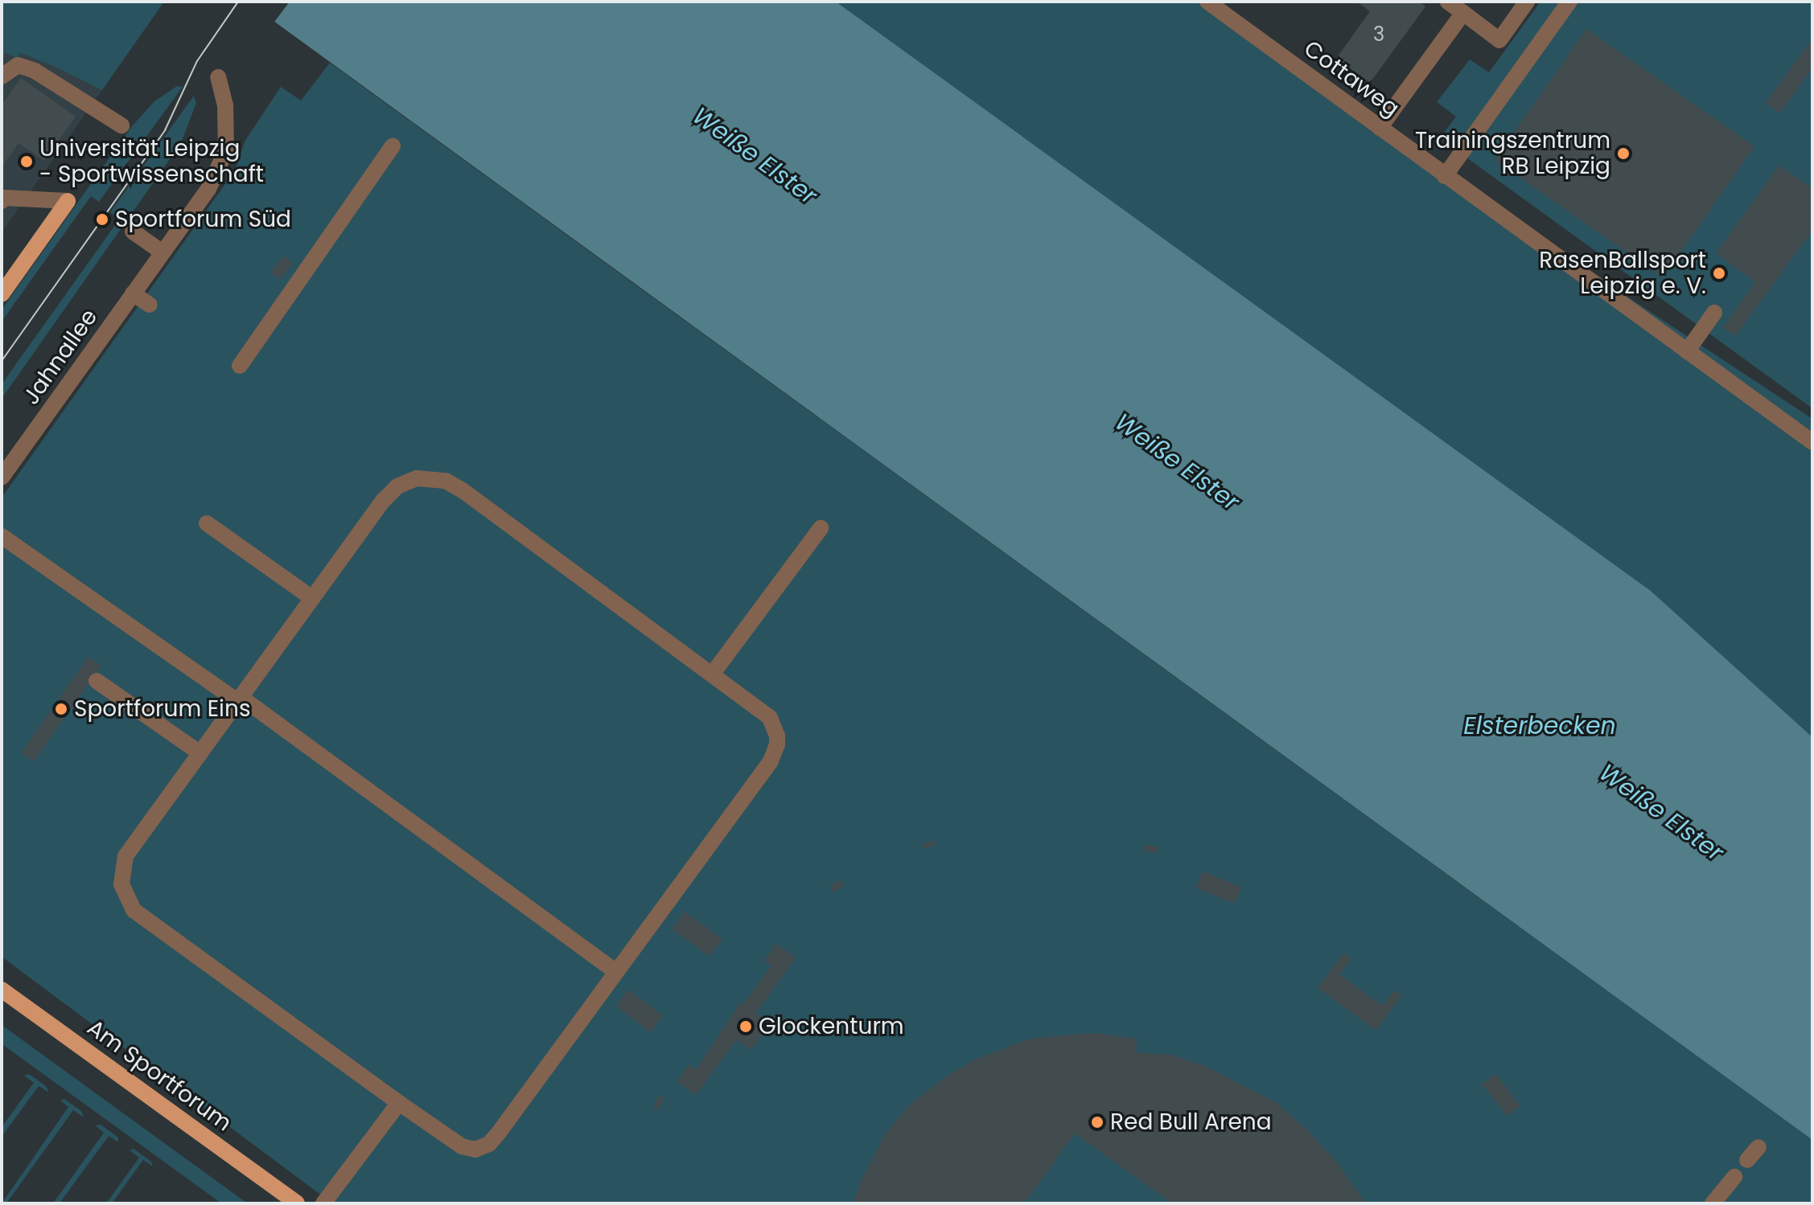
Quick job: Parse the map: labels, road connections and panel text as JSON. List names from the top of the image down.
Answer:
{
  "streets": {
    "main road": ["Am Sportforum"],
    "street": ["Cottaweg", "Jahnallee"]
  },
  "water": ["Weiße Elster", "Elsterbecken"],
  "places": [
    "Trainingszentrum RB Leipzig",
    "Universität Leipzig - Sportwissenschaft",
    "Sportforum Süd",
    "RasenBallsport Leipzig e. V.",
    "Sportforum Eins",
    "Glockenturm",
    "Red Bull Arena"
  ],
  "house_numbers": ["3"]
}
